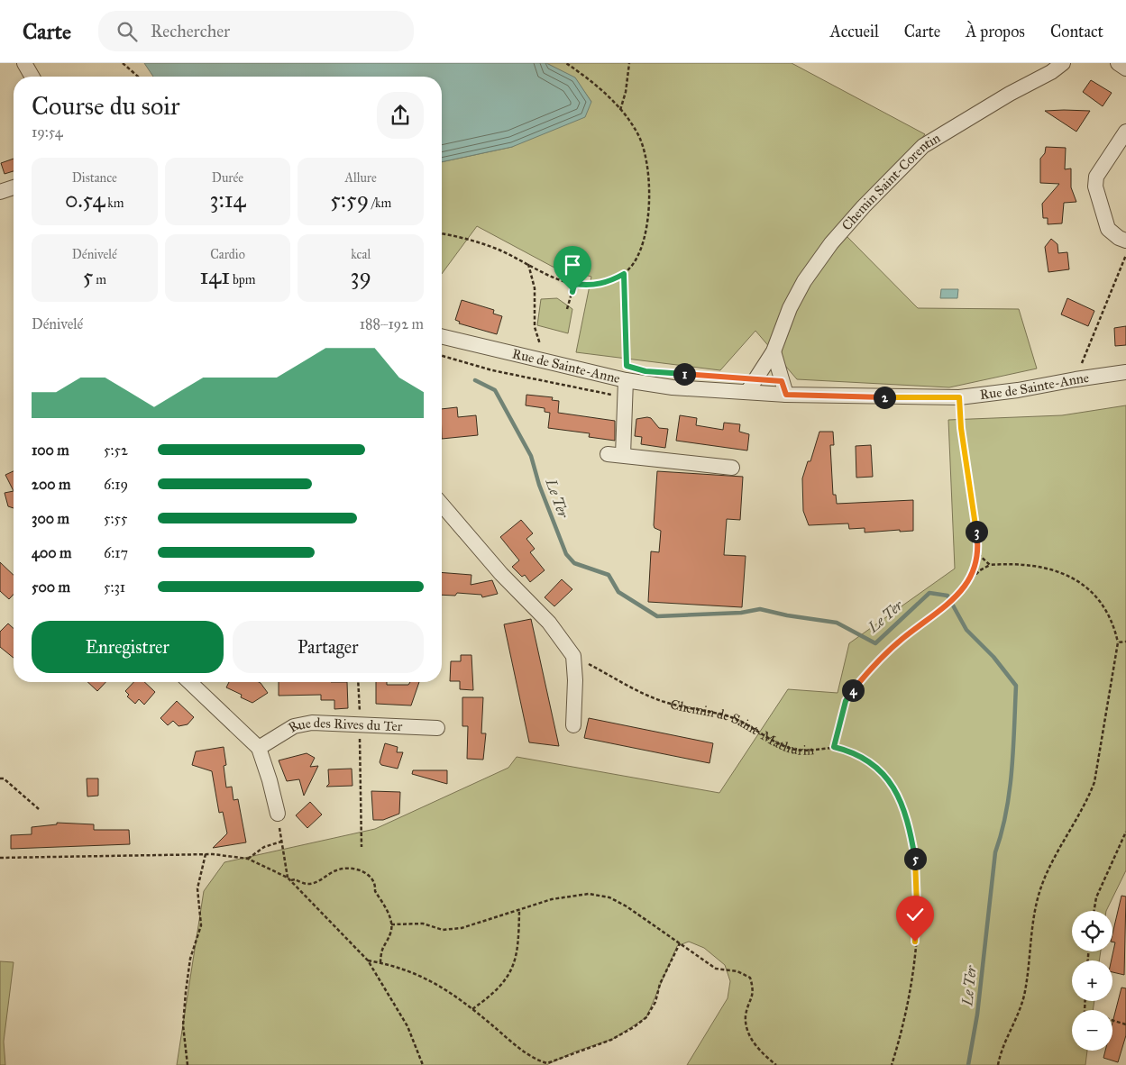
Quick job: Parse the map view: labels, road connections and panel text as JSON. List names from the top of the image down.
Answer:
{
  "streets": {
    "street": ["Chemin Saint-Corentin", "Rue de Sainte-Anne", "Rue des Rives du Ter"],
    "path": ["Chemin de Saint-Mathurin"]
  },
  "crossings": [
    ["Chemin Saint-Corentin", "Rue de Sainte-Anne"]
  ],
  "water": ["Le Ter"],
  "page": {
    "header": "Carte",
    "search": "Rechercher",
    "nav": [
      "Accueil",
      "Carte",
      "À propos",
      "Contact"
    ],
    "heading": ["Course du soir", "19:54"],
    "stats": [
      ["Distance", "0.54 km"],
      ["Durée", "3:14"],
      ["Allure", "5:59 /km"],
      ["Dénivelé", "5 m"],
      ["Cardio", "141 bpm"],
      ["kcal", "39"]
    ],
    "chart": ["Dénivelé", "188–192 m"],
    "pins": [
      "1",
      "2",
      "3",
      "4",
      "5"
    ],
    "list": [
      {
        "name": "100 m",
        "note": "5:52"
      },
      {
        "name": "200 m",
        "note": "6:19"
      },
      {
        "name": "300 m",
        "note": "5:55"
      },
      {
        "name": "400 m",
        "note": "6:17"
      },
      {
        "name": "500 m",
        "note": "5:31"
      }
    ],
    "buttons": ["Enregistrer", "Partager"],
    "map_buttons": ["+", "−"]
  }
}
